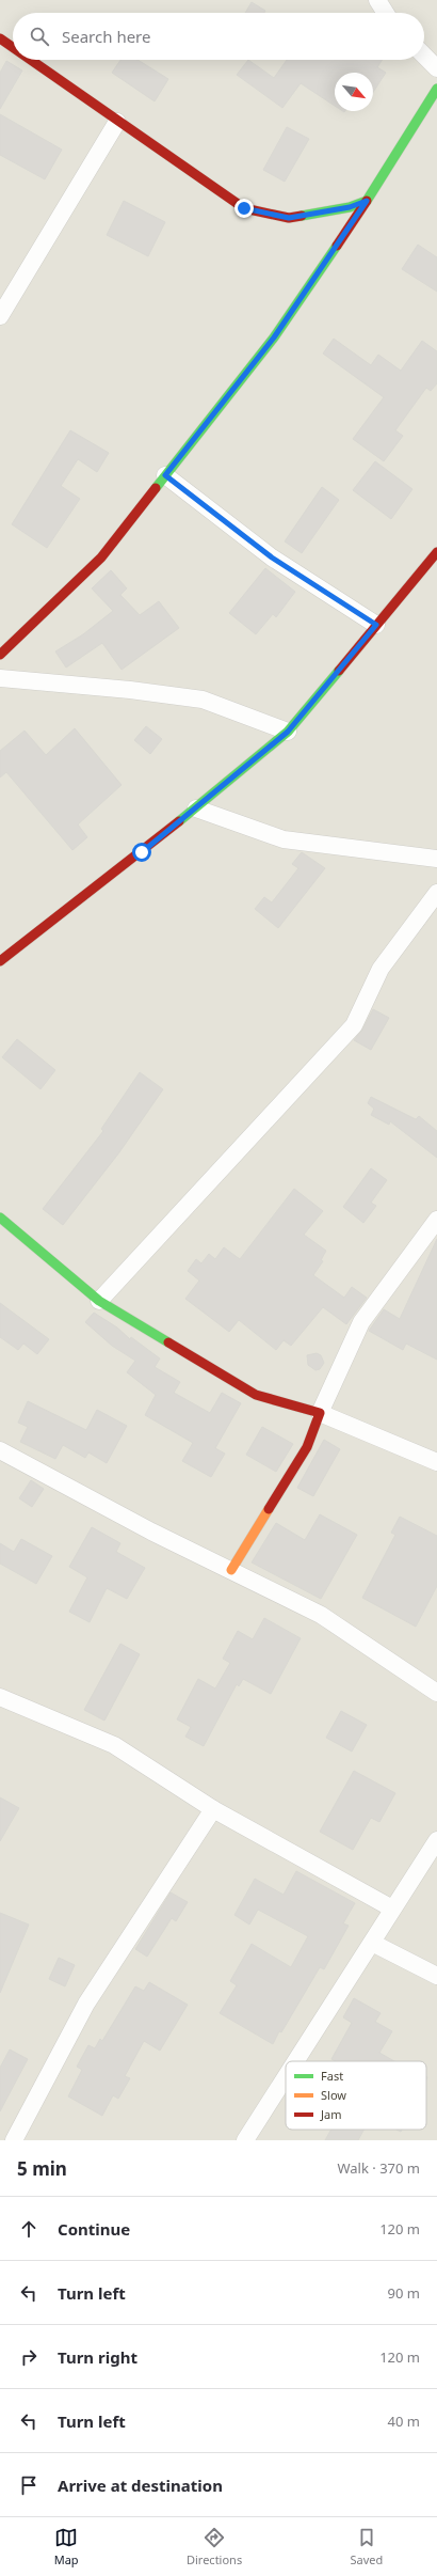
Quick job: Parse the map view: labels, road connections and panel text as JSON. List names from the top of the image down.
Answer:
{
  "legend": ["Fast", "Slow", "Jam"],
  "north": "bottom right",
  "page": {
    "search": "Search here",
    "heading": ["5 min", "Walk · 370 m"],
    "list": [
      ["Continue", "120 m"],
      ["Turn left", "90 m"],
      ["Turn right", "120 m"],
      ["Turn left", "40 m"],
      "Arrive at destination"
    ],
    "nav": ["Map", "Directions", "Saved"]
  }
}
